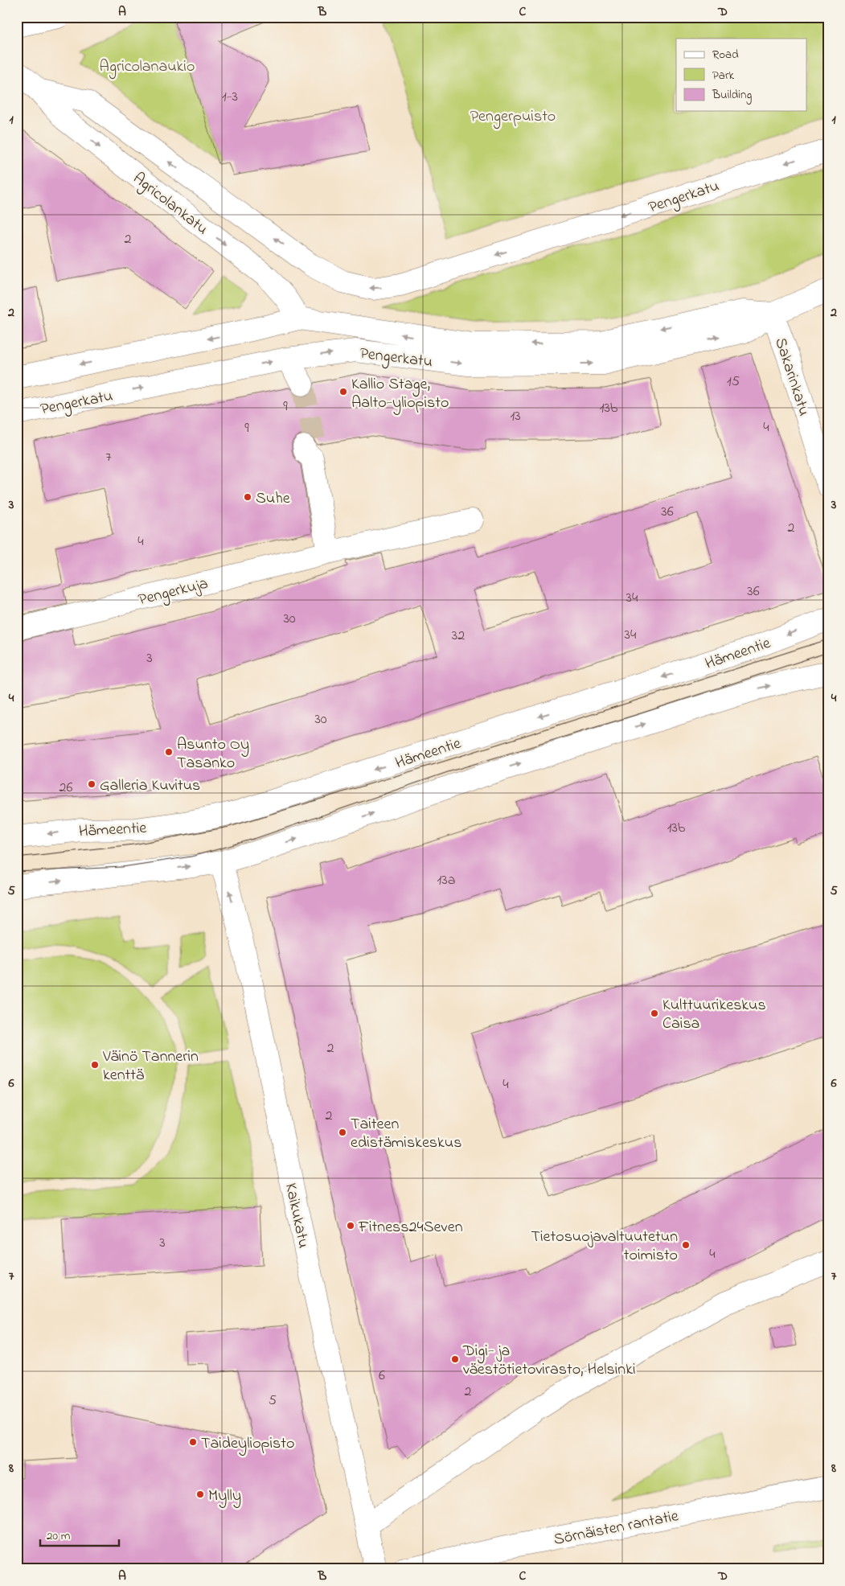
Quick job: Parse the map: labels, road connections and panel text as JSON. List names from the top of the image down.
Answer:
{
  "streets": {
    "street": [
      "Pengerkatu",
      "Agricolankatu",
      "Sakarinkatu",
      "Pengerkuja",
      "Hämeentie",
      "Kaikukatu",
      "Sörnäisten rantatie"
    ]
  },
  "crossings": [
    ["Pengerkatu", "Agricolankatu"],
    ["Pengerkatu", "Sakarinkatu"]
  ],
  "one_way": ["Kaikukatu"],
  "parks": ["Agricolanaukio", "Pengerpuisto"],
  "places": [
    "Kallio Stage, Aalto-yliopisto",
    "Suhe",
    "Asunto Oy Tasanko",
    "Galleria Kuvitus",
    "Kulttuurikeskus Caisa",
    "Väinö Tannerin kenttä",
    "Taiteen edistämiskeskus",
    "Fitness24Seven",
    "Tietosuojavaltuutetun toimisto",
    "Digi- ja väestötietovirasto, Helsinki",
    "Taideyliopisto",
    "Mylly"
  ],
  "house_numbers": [
    "1-3",
    "2",
    "15",
    "9",
    "13b",
    "13",
    "4",
    "9",
    "7",
    "36",
    "2",
    "4",
    "36",
    "34",
    "30",
    "34",
    "32",
    "3",
    "30",
    "26",
    "13b",
    "13a",
    "2",
    "4",
    "2",
    "3",
    "4",
    "6",
    "2",
    "5"
  ],
  "legend": ["Road", "Park", "Building"],
  "scale_bar": "20 m",
  "grid": {
    "columns": [
      "A",
      "B",
      "C",
      "D"
    ],
    "rows": [
      "1",
      "2",
      "3",
      "4",
      "5",
      "6",
      "7",
      "8"
    ]
  }
}
